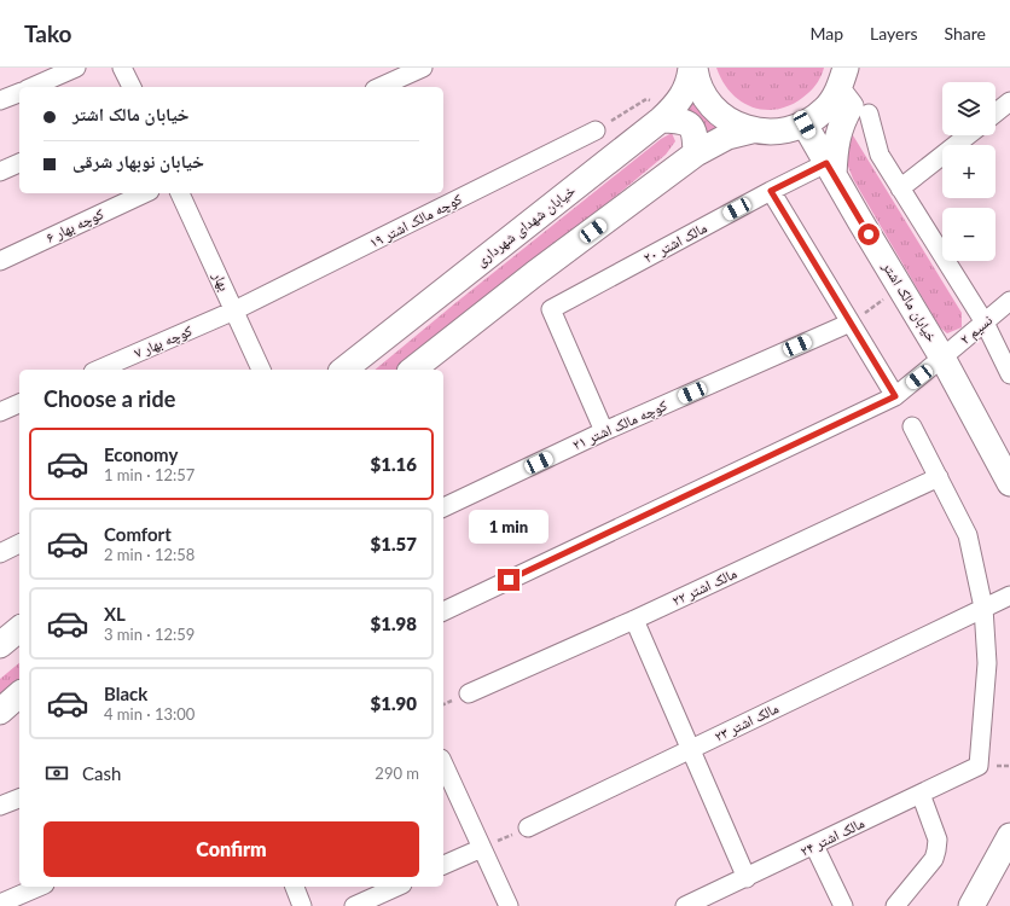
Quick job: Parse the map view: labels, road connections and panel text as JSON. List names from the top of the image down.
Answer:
{
  "streets": {
    "main road": ["خیابان شهدای شهرداری", "خیابان مالک اشتر"],
    "street": [
      "کوچه مالک اشتر ۱۹",
      "کوچه بهار ۶",
      "مالک اشتر ۲۰",
      "بهار",
      "نسیم ۲",
      "کوچه بهار ۷",
      "کوچه مالک اشتر ۲۱",
      "مالک اشتر ۲۲",
      "مالک اشتر ۲۳",
      "مالک اشتر ۲۴"
    ]
  },
  "crossings": [
    ["کوچه مالک اشتر ۱۹", "بهار"],
    ["کوچه مالک اشتر ۱۹", "کوچه بهار ۷"],
    ["مالک اشتر ۲۰", "خیابان مالک اشتر"],
    ["مالک اشتر ۲۰", "کوچه مالک اشتر ۲۱"],
    ["بهار", "کوچه بهار ۷"],
    ["خیابان مالک اشتر", "نسیم ۲"],
    ["مالک اشتر ۲۳", "مالک اشتر ۲۴"]
  ],
  "page": {
    "header": "Tako",
    "nav": ["Map", "Layers", "Share"],
    "map_buttons": ["+", "−"],
    "banner": ["خیابان مالک اشتر", "خیابان نوبهار شرقی"],
    "heading": "Choose a ride",
    "list": [
      {
        "name": "Economy",
        "note": "1 min · 12:57",
        "value": "$1.16"
      },
      {
        "name": "Comfort",
        "note": "2 min · 12:58",
        "value": "$1.57"
      },
      {
        "name": "XL",
        "note": "3 min · 12:59",
        "value": "$1.98"
      },
      {
        "name": "Black",
        "note": "4 min · 13:00",
        "value": "$1.90"
      }
    ],
    "bubble": "1 min",
    "pay": ["Cash", "290 m"],
    "buttons": "Confirm"
  }
}
